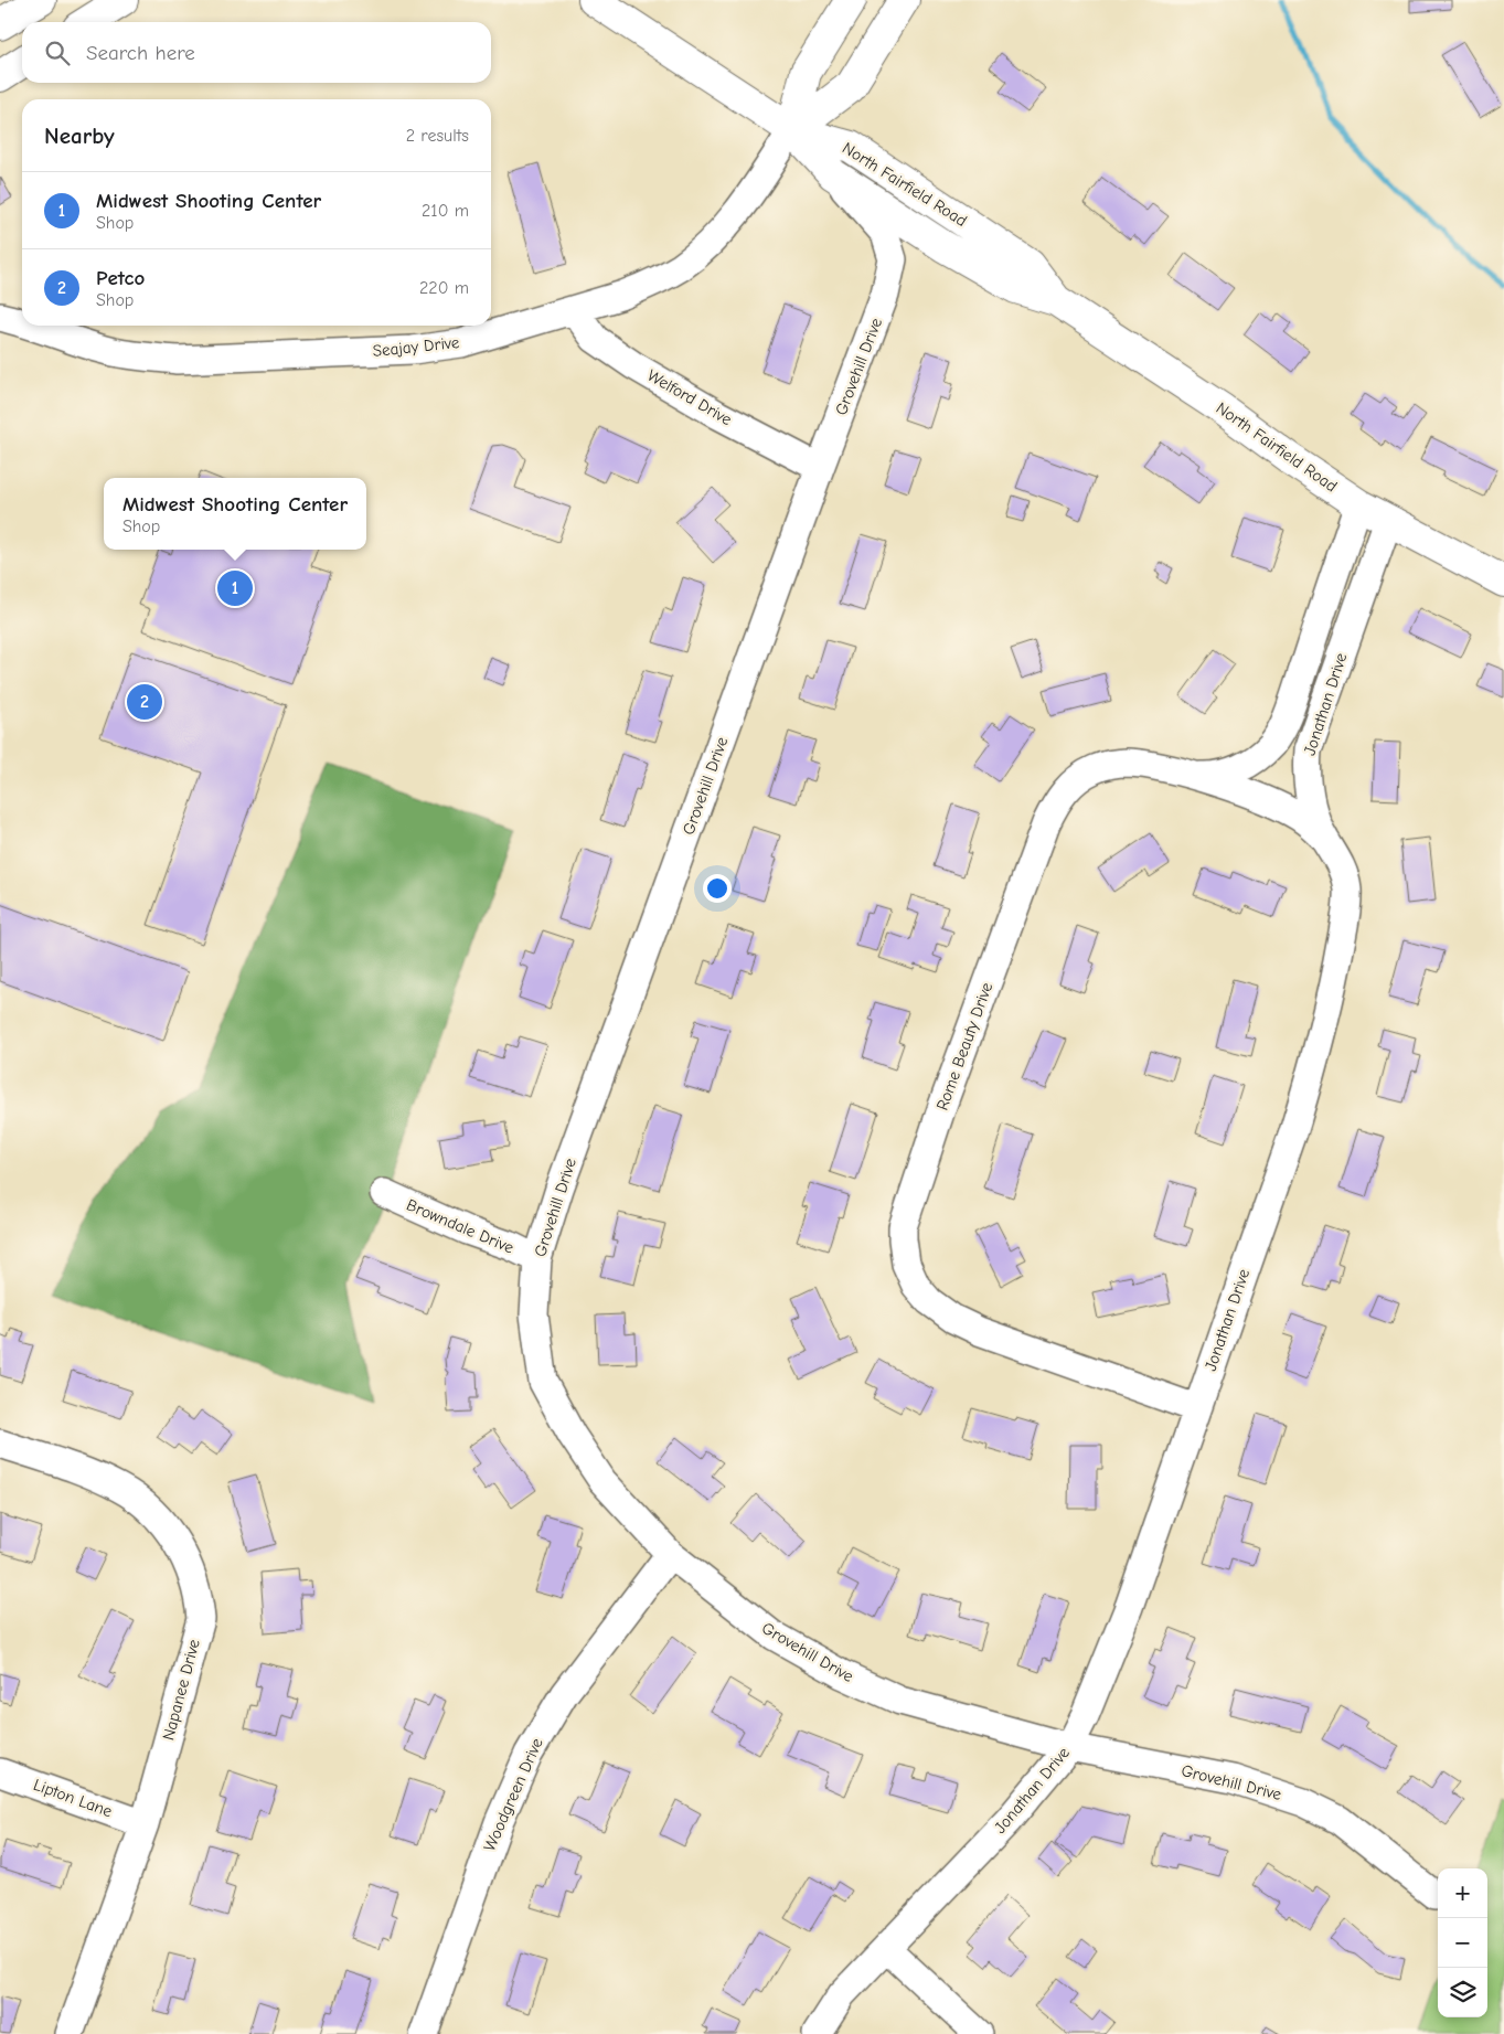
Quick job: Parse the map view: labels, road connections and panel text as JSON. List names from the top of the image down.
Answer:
{
  "streets": {
    "main road": ["North Fairfield Road"],
    "street": [
      "Seajay Drive",
      "Grovehill Drive",
      "Welford Drive",
      "Jonathan Drive",
      "Rome Beauty Drive",
      "Browndale Drive",
      "Napanee Drive",
      "Woodgreen Drive",
      "Lipton Lane"
    ]
  },
  "crossings": [
    ["North Fairfield Road", "Seajay Drive"],
    ["North Fairfield Road", "Grovehill Drive"],
    ["North Fairfield Road", "Jonathan Drive"],
    ["Seajay Drive", "Welford Drive"],
    ["Grovehill Drive", "Welford Drive"],
    ["Grovehill Drive", "Jonathan Drive"],
    ["Grovehill Drive", "Browndale Drive"],
    ["Grovehill Drive", "Woodgreen Drive"],
    ["Jonathan Drive", "Rome Beauty Drive"],
    ["Napanee Drive", "Lipton Lane"]
  ],
  "page": {
    "search": "Search here",
    "heading": ["Nearby", "2 results"],
    "list": [
      {
        "mark": "1",
        "name": "Midwest Shooting Center",
        "note": "Shop",
        "value": "210 m"
      },
      {
        "mark": "2",
        "name": "Petco",
        "note": "Shop",
        "value": "220 m"
      }
    ],
    "popup": ["Midwest Shooting Center", "Shop"],
    "pins": ["1", "2"],
    "map_buttons": ["+", "−"]
  }
}
